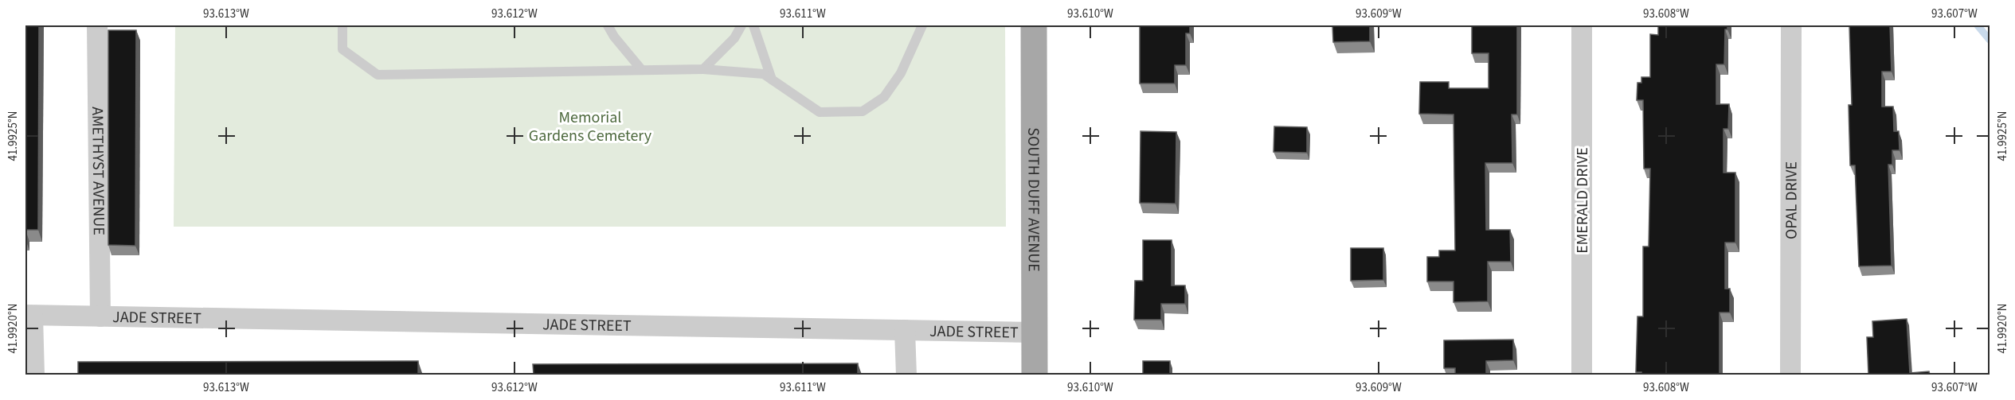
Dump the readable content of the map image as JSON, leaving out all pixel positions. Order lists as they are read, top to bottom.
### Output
{
  "streets": {
    "main road": ["SOUTH DUFF AVENUE"],
    "street": [
      "AMETHYST AVENUE",
      "EMERALD DRIVE",
      "OPAL DRIVE",
      "JADE STREET"
    ]
  },
  "crossings": [
    ["AMETHYST AVENUE", "JADE STREET"],
    ["SOUTH DUFF AVENUE", "JADE STREET"]
  ],
  "parks": ["Memorial Gardens Cemetery"],
  "coordinates": [
    "93.613°W",
    "93.612°W",
    "93.611°W",
    "93.610°W",
    "93.609°W",
    "93.608°W",
    "93.607°W",
    "41.9925°N",
    "41.9920°N"
  ]
}
